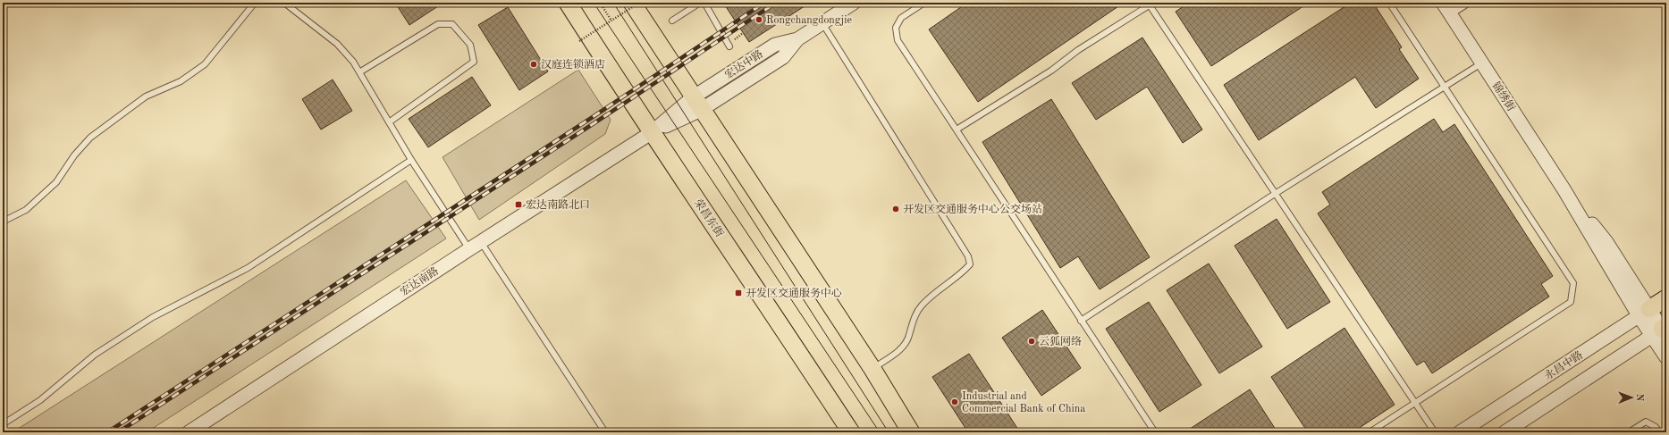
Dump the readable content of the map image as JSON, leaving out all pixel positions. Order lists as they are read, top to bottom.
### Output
{
  "streets": {
    "main road": ["荣昌东街", "永昌中路"],
    "street": ["宏达中路", "锦绣街", "宏达南路"]
  },
  "crossings": [
    ["宏达中路", "荣昌东街"],
    ["宏达中路", "宏达南路"],
    ["锦绣街", "永昌中路"],
    ["荣昌东街", "宏达南路"]
  ],
  "places": {
    "other": [
      "Rongchangdongjie",
      "汉庭连锁酒店",
      "开发区交通服务中心公交场站",
      "云狐网络",
      "Industrial and Commercial Bank of China"
    ],
    "transit": ["宏达南路北口", "开发区交通服务中心"]
  },
  "north": "right"
}
